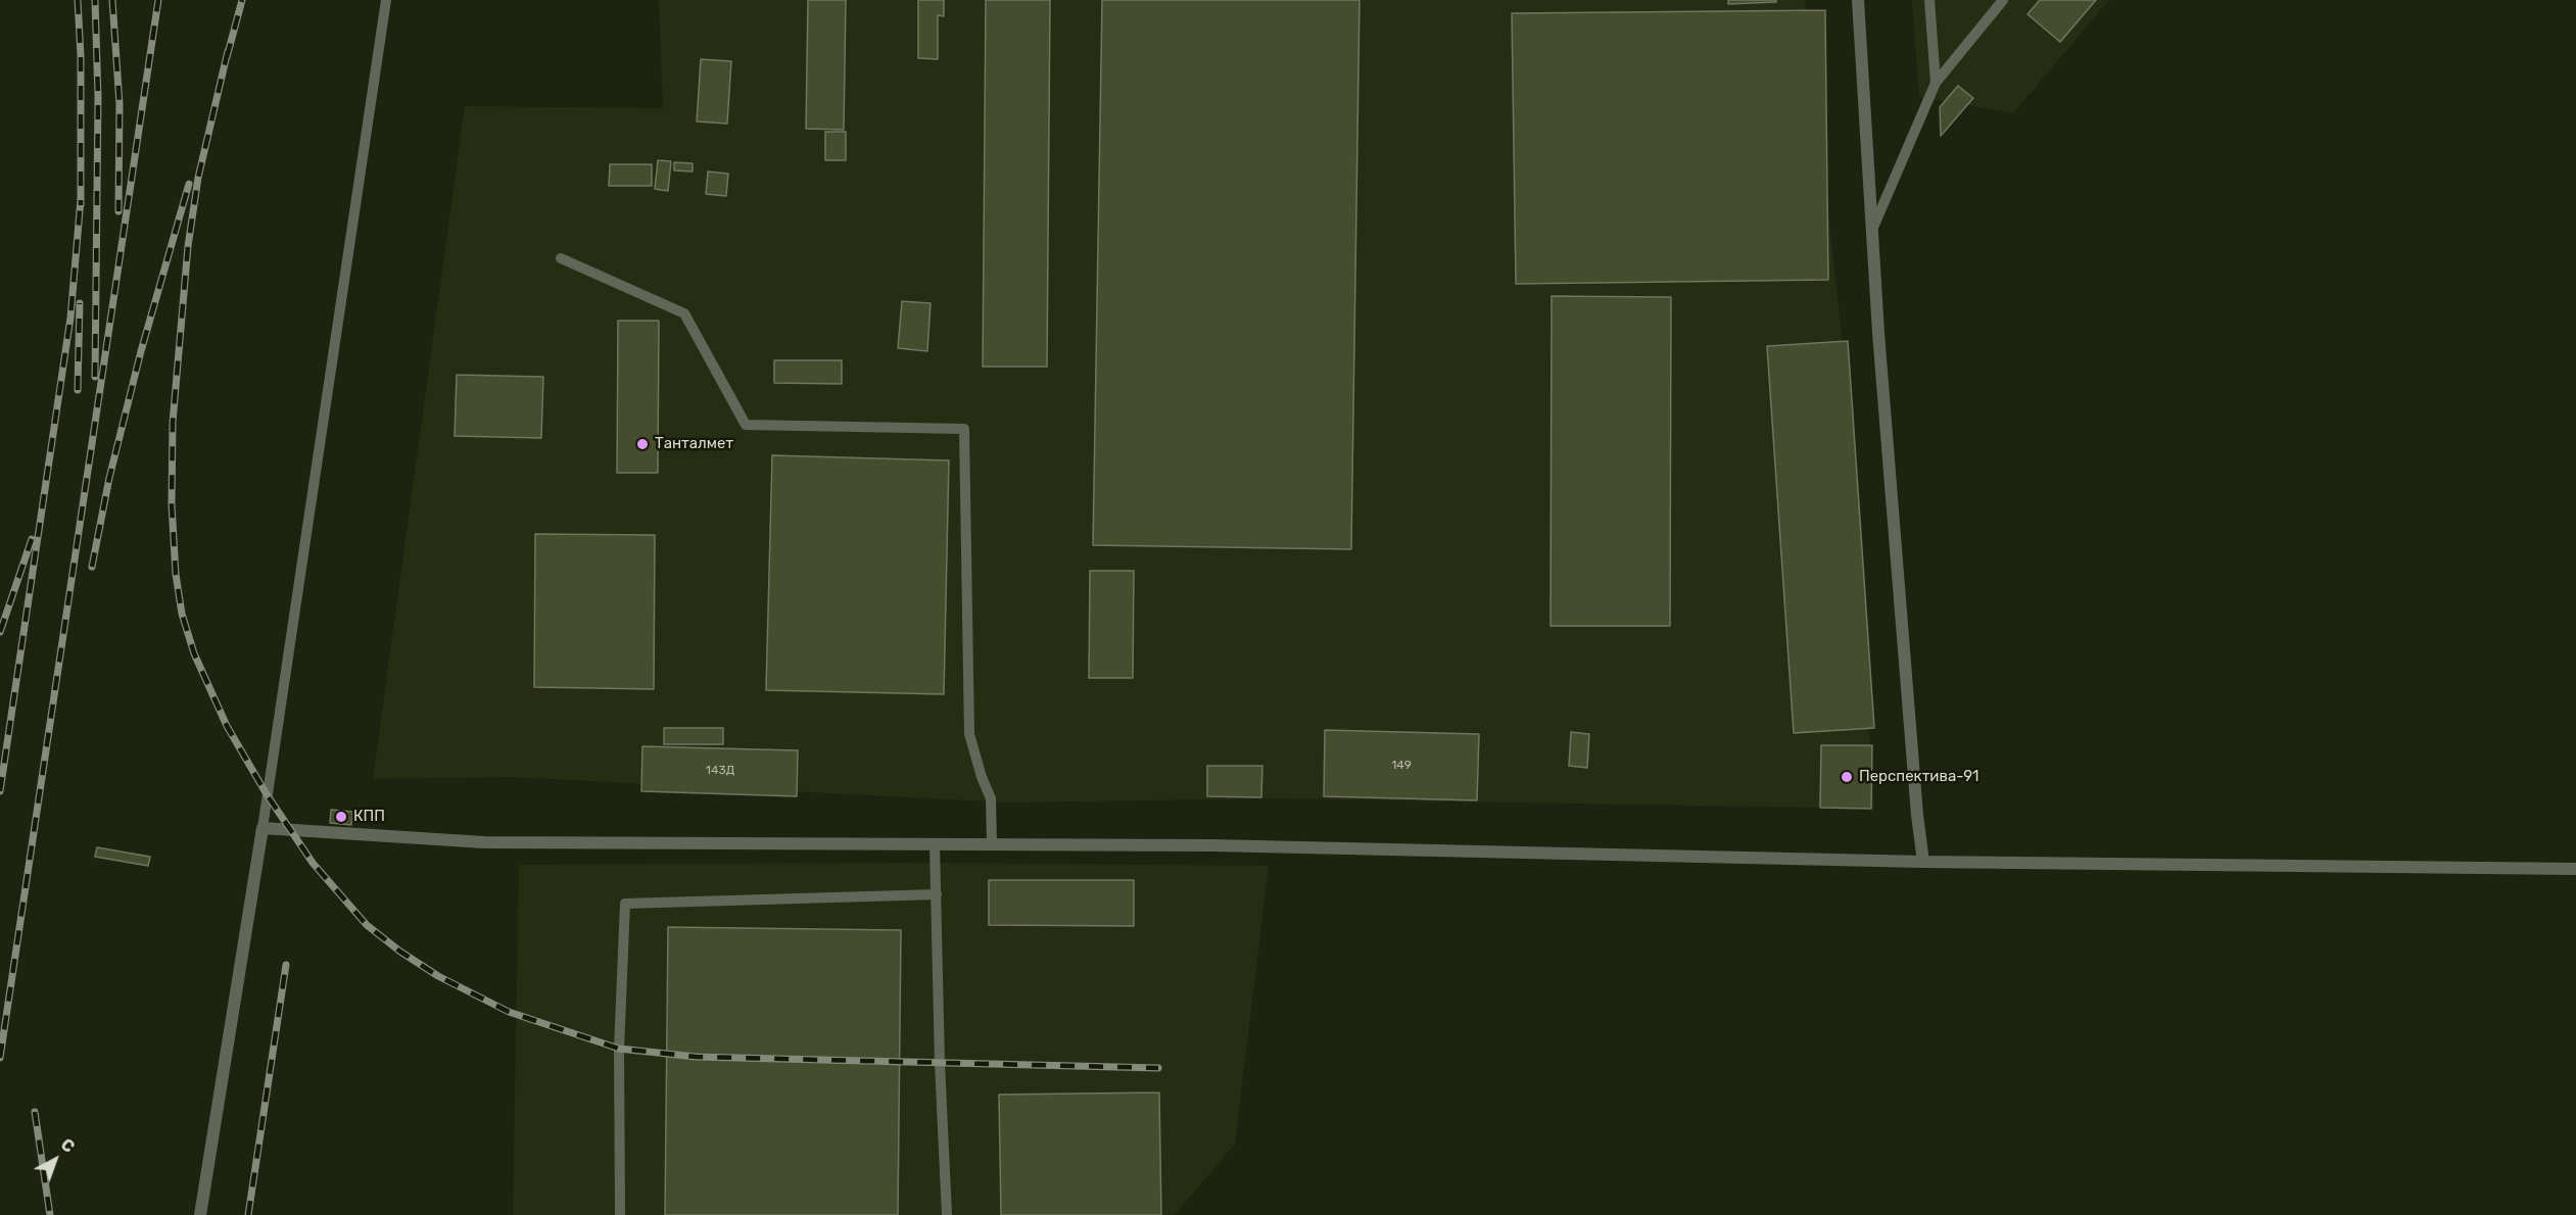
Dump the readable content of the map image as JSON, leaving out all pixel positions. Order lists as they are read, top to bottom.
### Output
{
  "places": ["Танталмет", "Перспектива-91", "КПП"],
  "house_numbers": ["149", "143Д"],
  "north": "top right"
}
